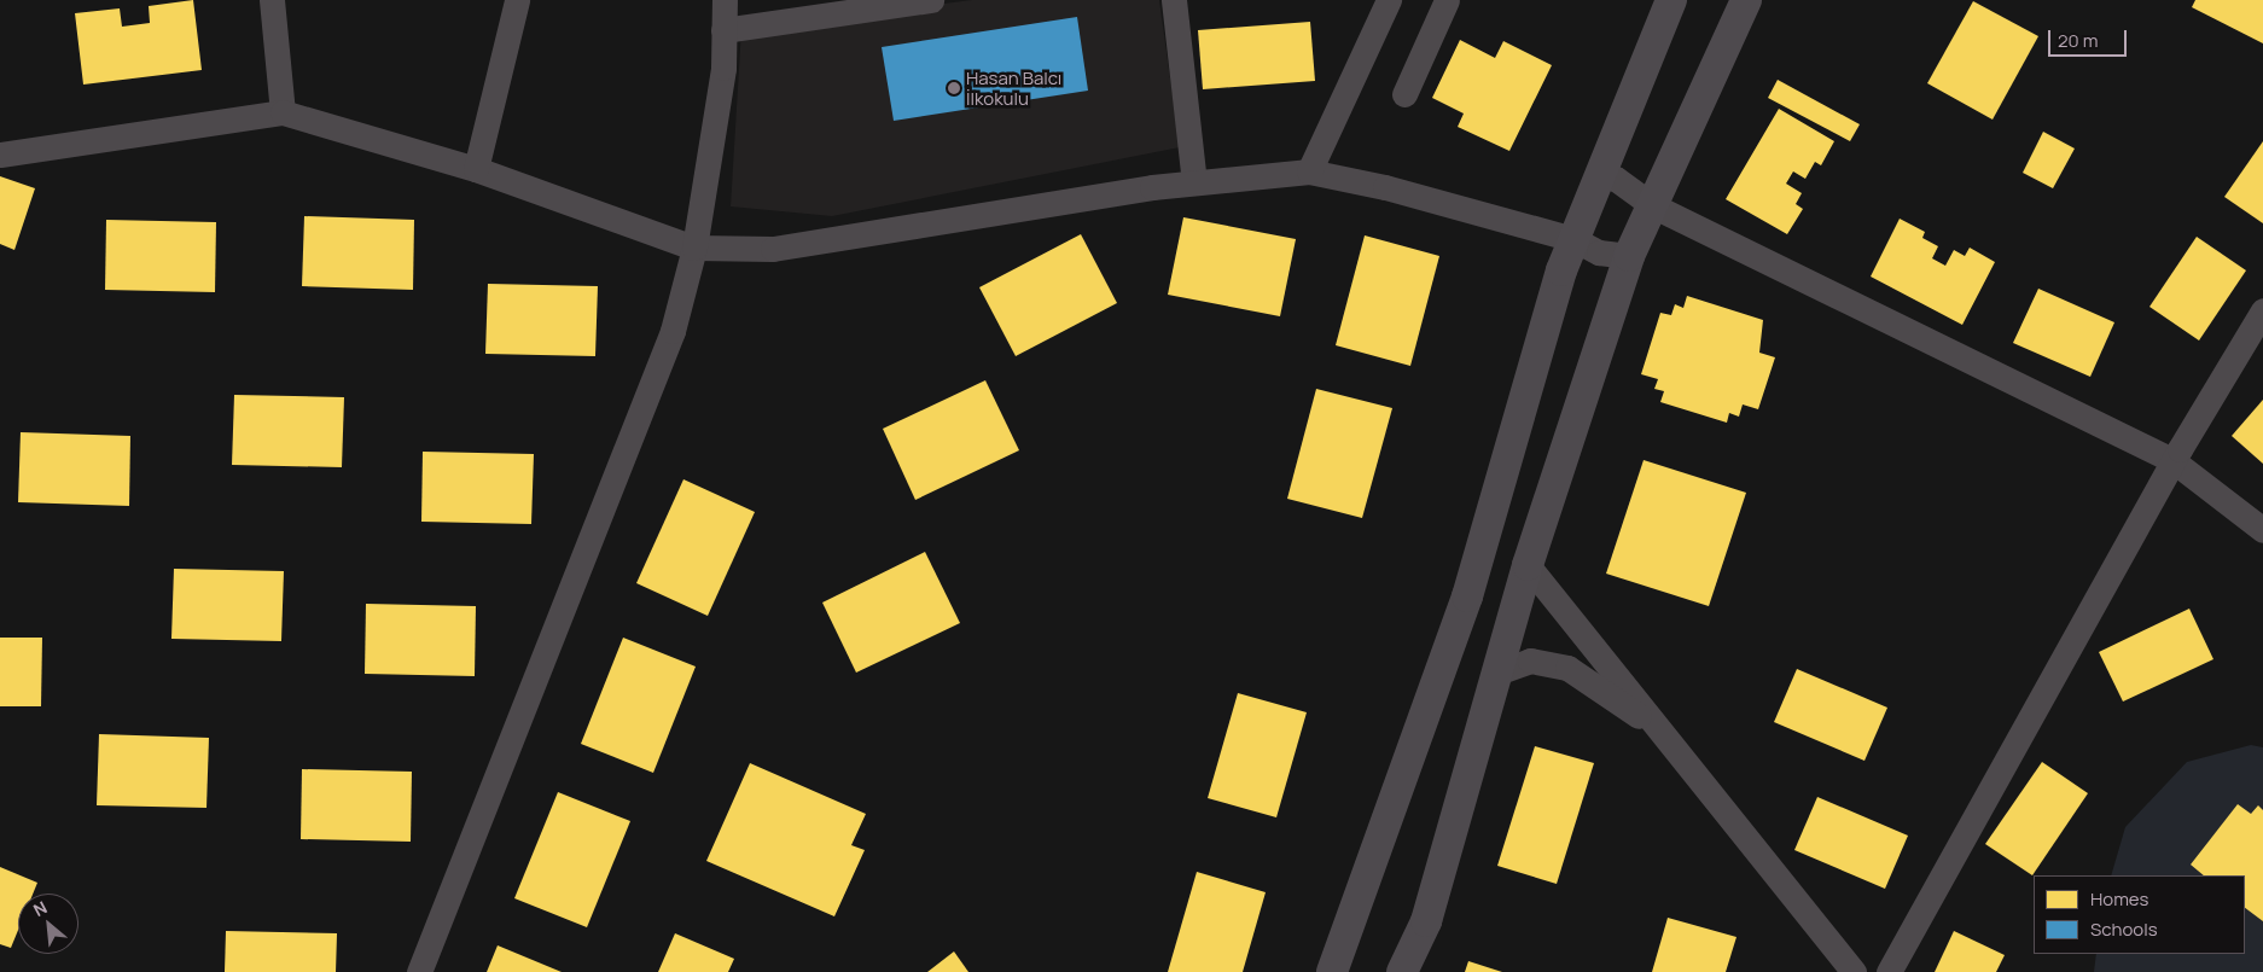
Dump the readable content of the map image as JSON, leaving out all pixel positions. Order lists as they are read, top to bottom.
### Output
{
  "places": ["Hasan Balcı İlkokulu"],
  "legend": ["Homes", "Schools"],
  "scale_bar": "20 m",
  "north": "top left"
}
